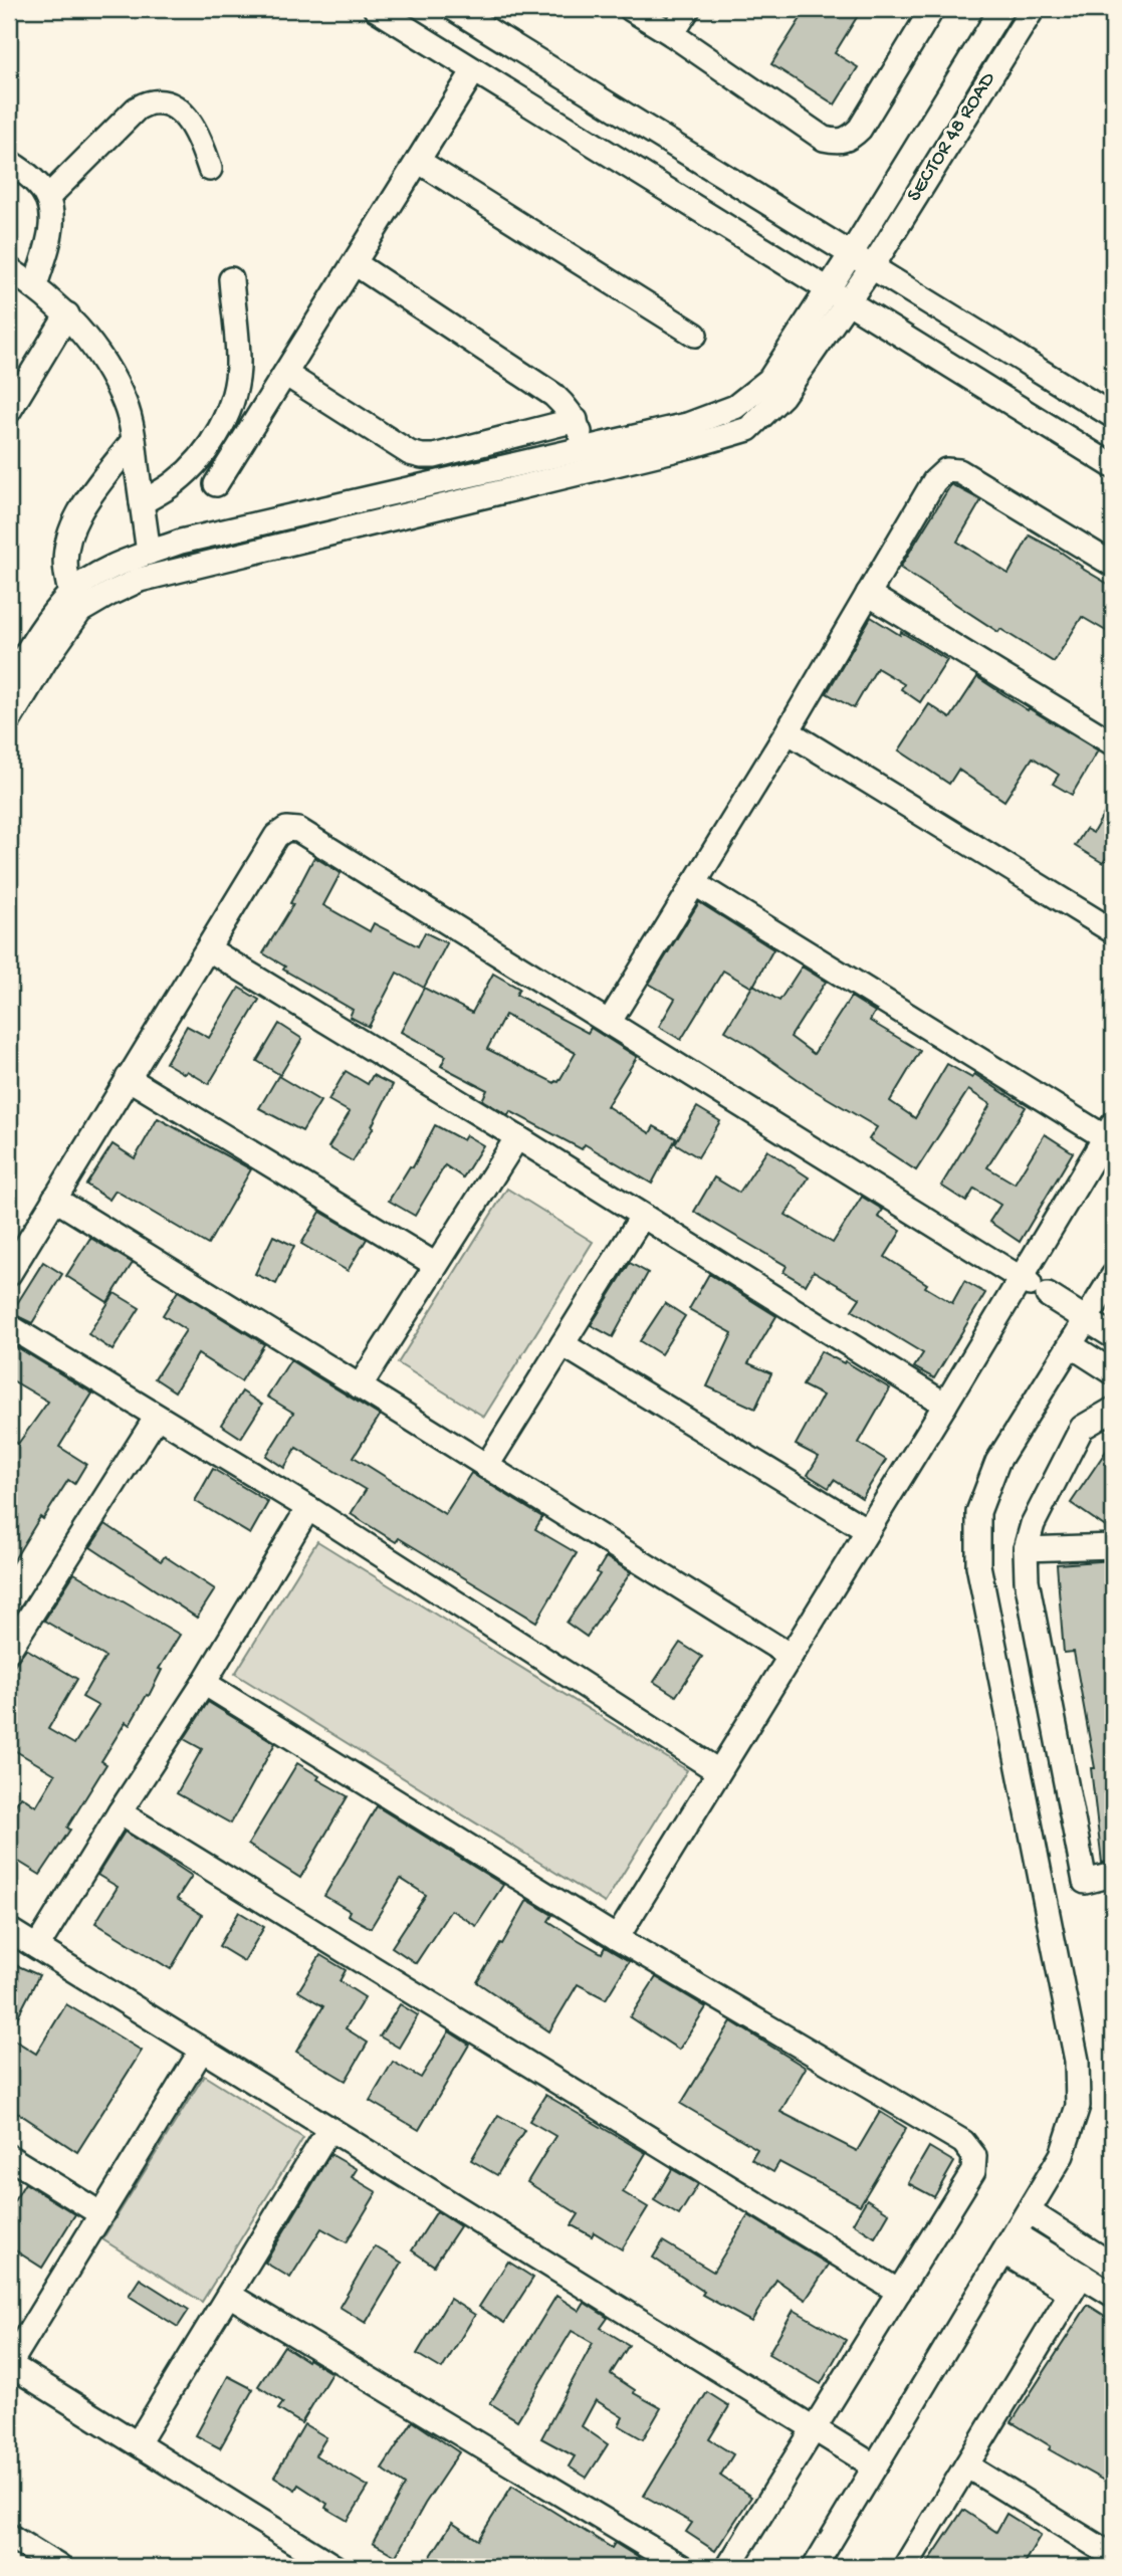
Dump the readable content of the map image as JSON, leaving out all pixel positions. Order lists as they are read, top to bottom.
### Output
{
  "streets": {
    "street": ["SECTOR 48 ROAD"]
  }
}
